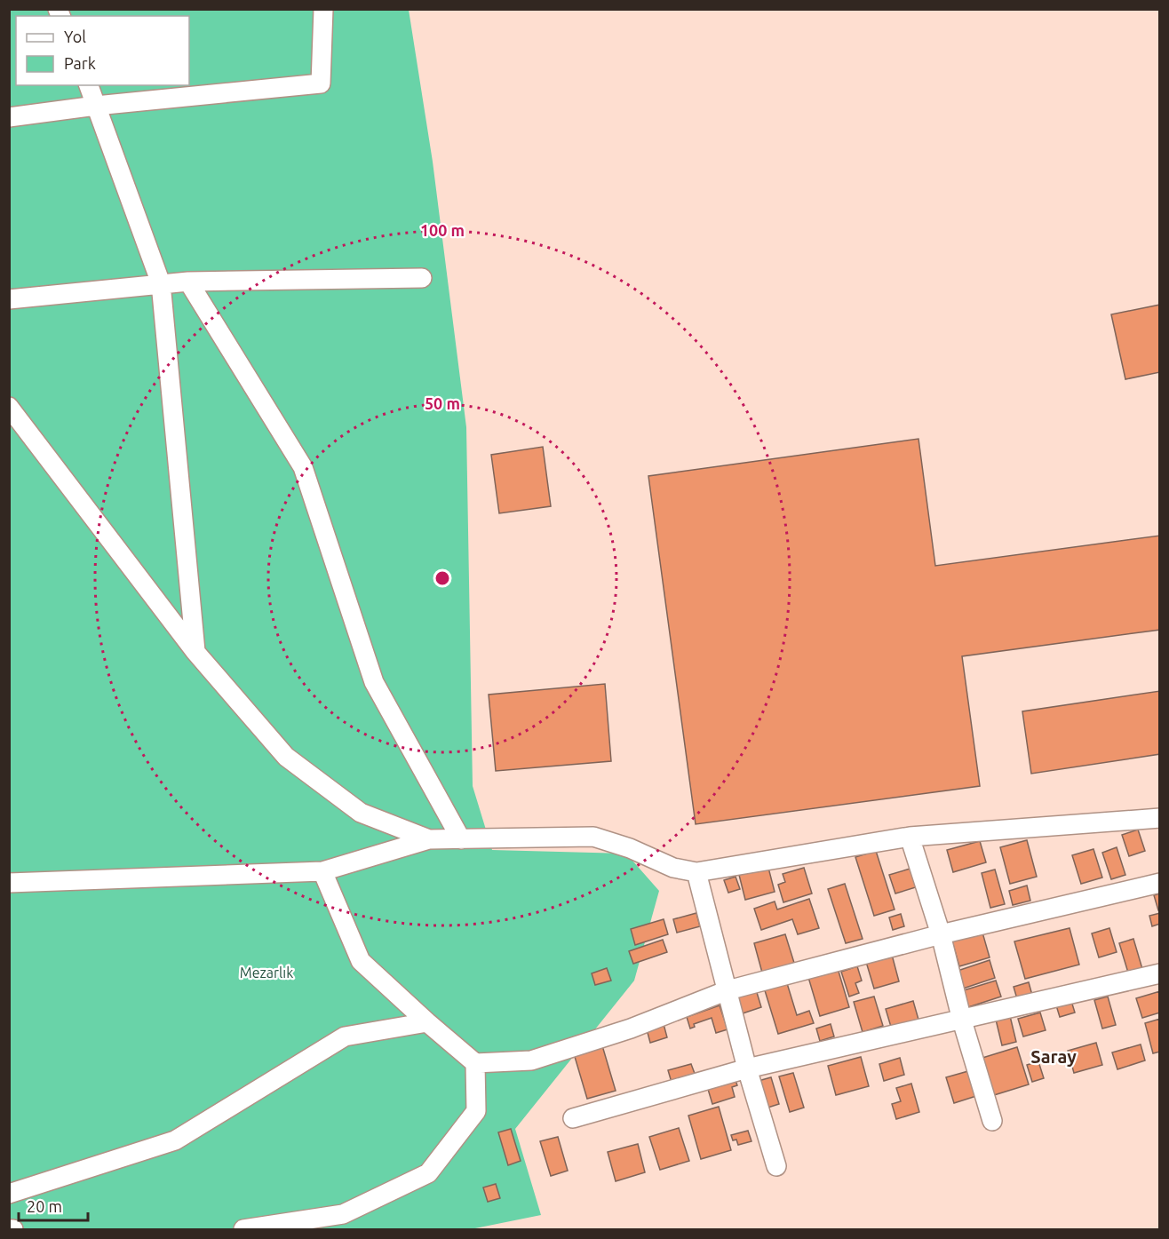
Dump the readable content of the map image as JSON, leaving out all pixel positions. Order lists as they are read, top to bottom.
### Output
{
  "districts": ["Saray"],
  "parks": ["Mezarlık"],
  "legend": ["Yol", "Park"],
  "scale_bar": "20 m",
  "rings": ["100 m", "50 m"]
}
